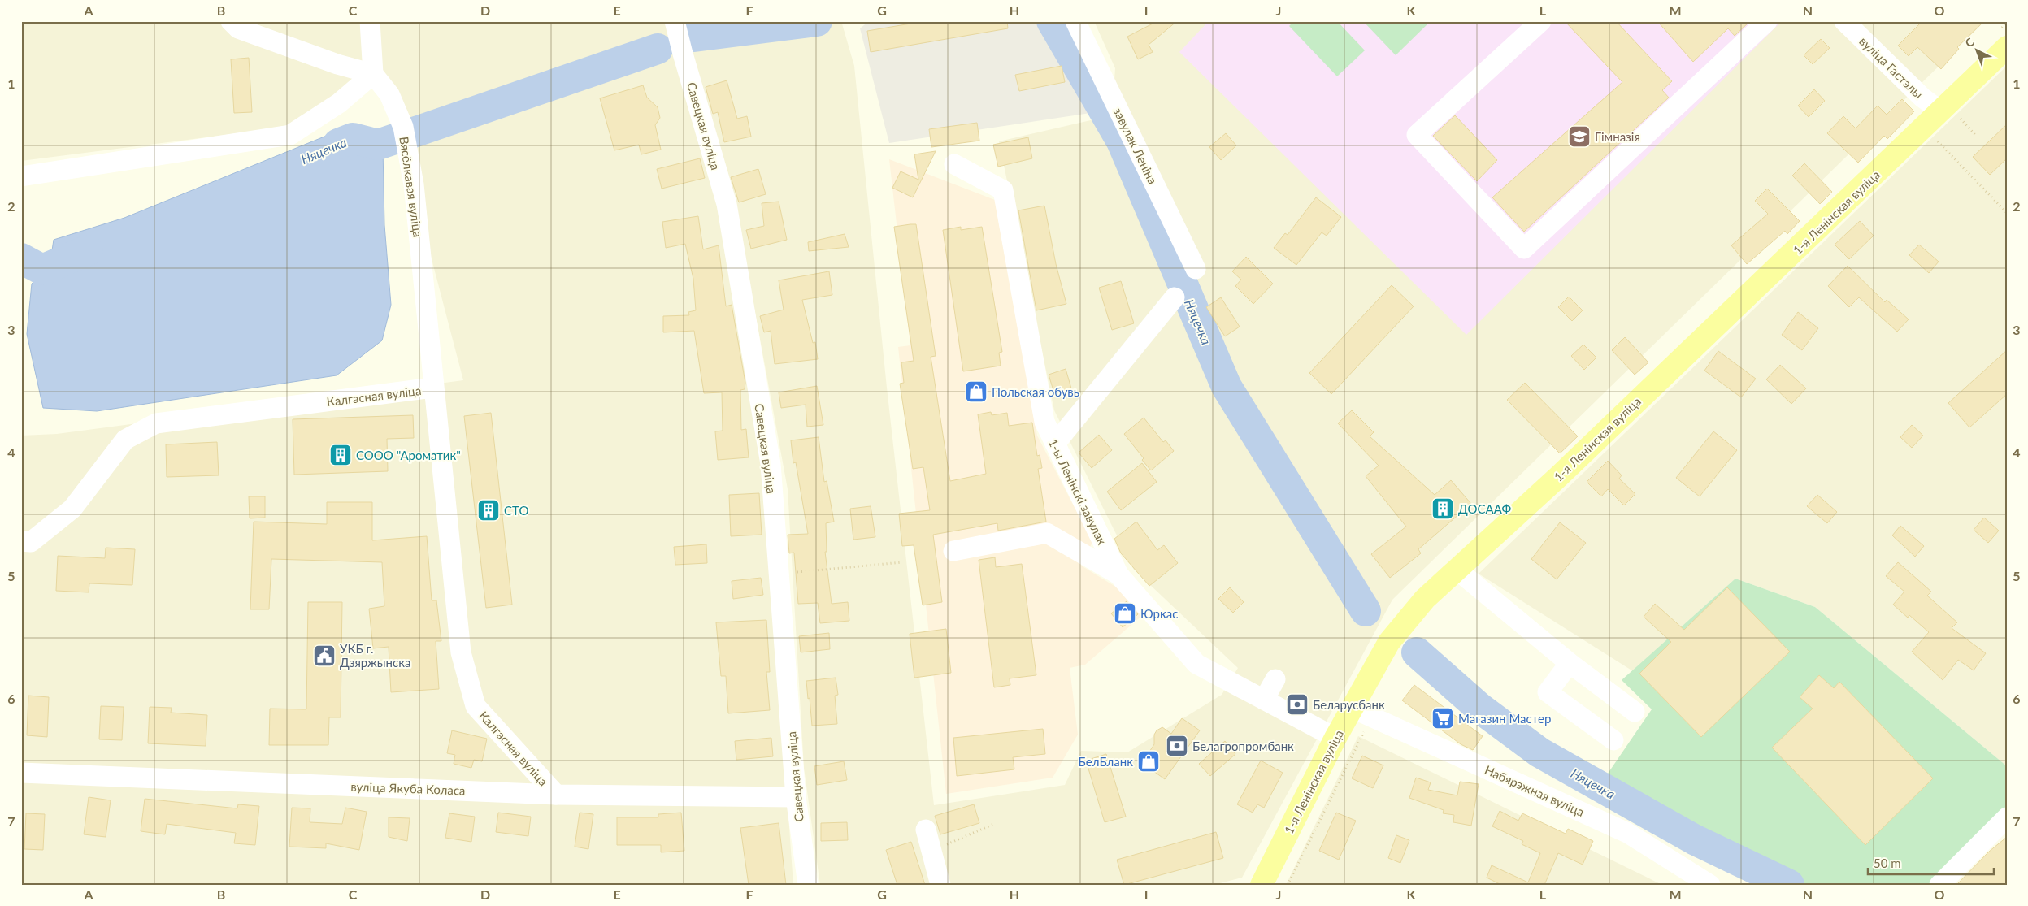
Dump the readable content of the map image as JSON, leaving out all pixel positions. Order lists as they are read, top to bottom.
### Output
{
  "streets": {
    "main road": ["1-я Ленінская вуліца"],
    "street": [
      "вуліца Гастэлы",
      "Савецкая вуліца",
      "завулак Леніна",
      "Вясёлкавая вуліца",
      "Калгасная вуліца",
      "1-ы Ленінскі завулак",
      "вуліца Якуба Коласа",
      "Набярэжная вуліца"
    ]
  },
  "crossings": [
    ["вуліца Гастэлы", "1-я Ленінская вуліца"],
    ["Савецкая вуліца", "вуліца Якуба Коласа"],
    ["Вясёлкавая вуліца", "Калгасная вуліца"],
    ["1-я Ленінская вуліца", "1-ы Ленінскі завулак"],
    ["1-я Ленінская вуліца", "Набярэжная вуліца"],
    ["Калгасная вуліца", "вуліца Якуба Коласа"]
  ],
  "water": ["Няцечка"],
  "places": {
    "school or university": ["Гімназія"],
    "shop": ["Польская обувь", "Юркас", "БелБланк"],
    "building": ["СООО \"Ароматик\"", "ДОСААФ", "СТО"],
    "public building": ["УКБ г. Дзяржынска"],
    "bank": ["Беларусбанк", "Белагропромбанк"],
    "supermarket": ["Магазин Мастер"]
  },
  "scale_bar": "50 m",
  "north": "top left",
  "grid": {
    "columns": [
      "A",
      "B",
      "C",
      "D",
      "E",
      "F",
      "G",
      "H",
      "I",
      "J",
      "K",
      "L",
      "M",
      "N",
      "O"
    ],
    "rows": [
      "1",
      "2",
      "3",
      "4",
      "5",
      "6",
      "7"
    ]
  }
}
